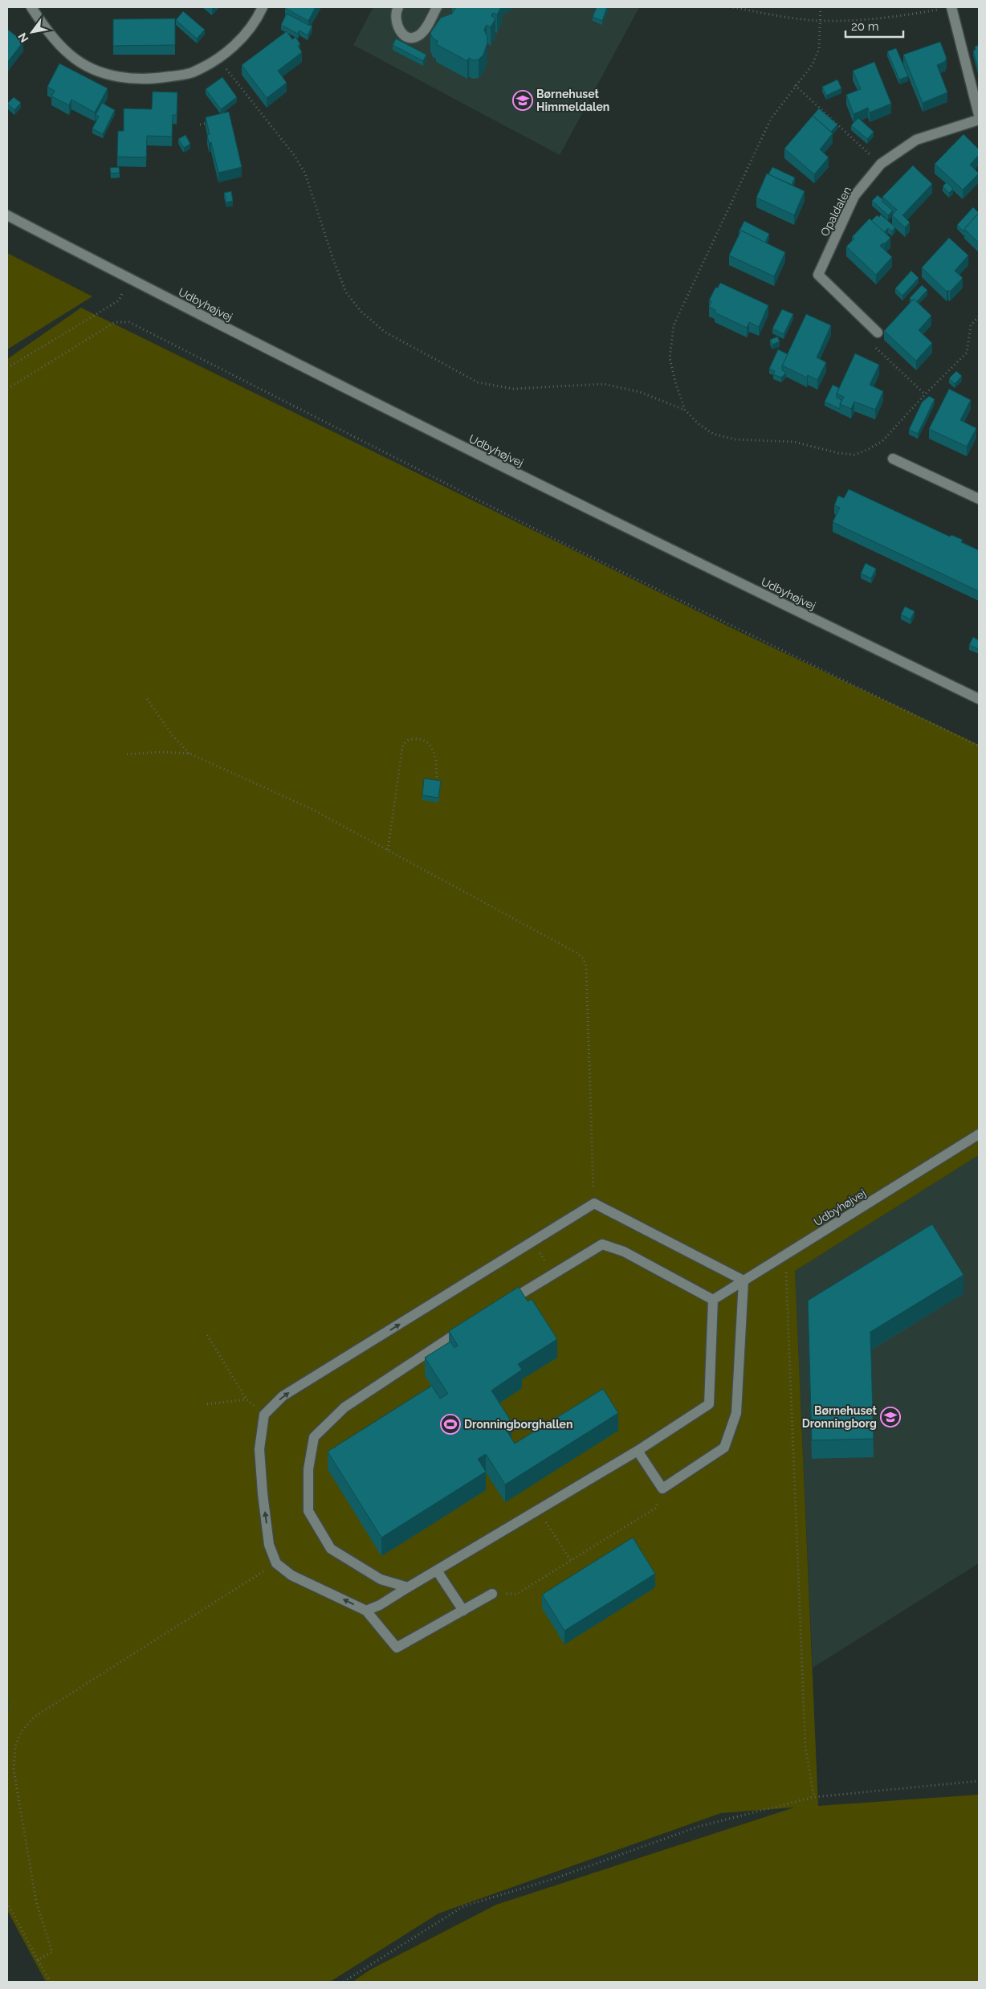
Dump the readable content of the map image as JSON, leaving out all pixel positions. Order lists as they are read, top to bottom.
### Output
{
  "streets": {
    "street": ["Opaldalen", "Udbyhøjvej"]
  },
  "places": {
    "school or university": ["Børnehuset Himmeldalen", "Børnehuset Dronningborg"],
    "sports": ["Dronningborghallen"]
  },
  "scale_bar": "20 m",
  "north": "bottom left"
}
